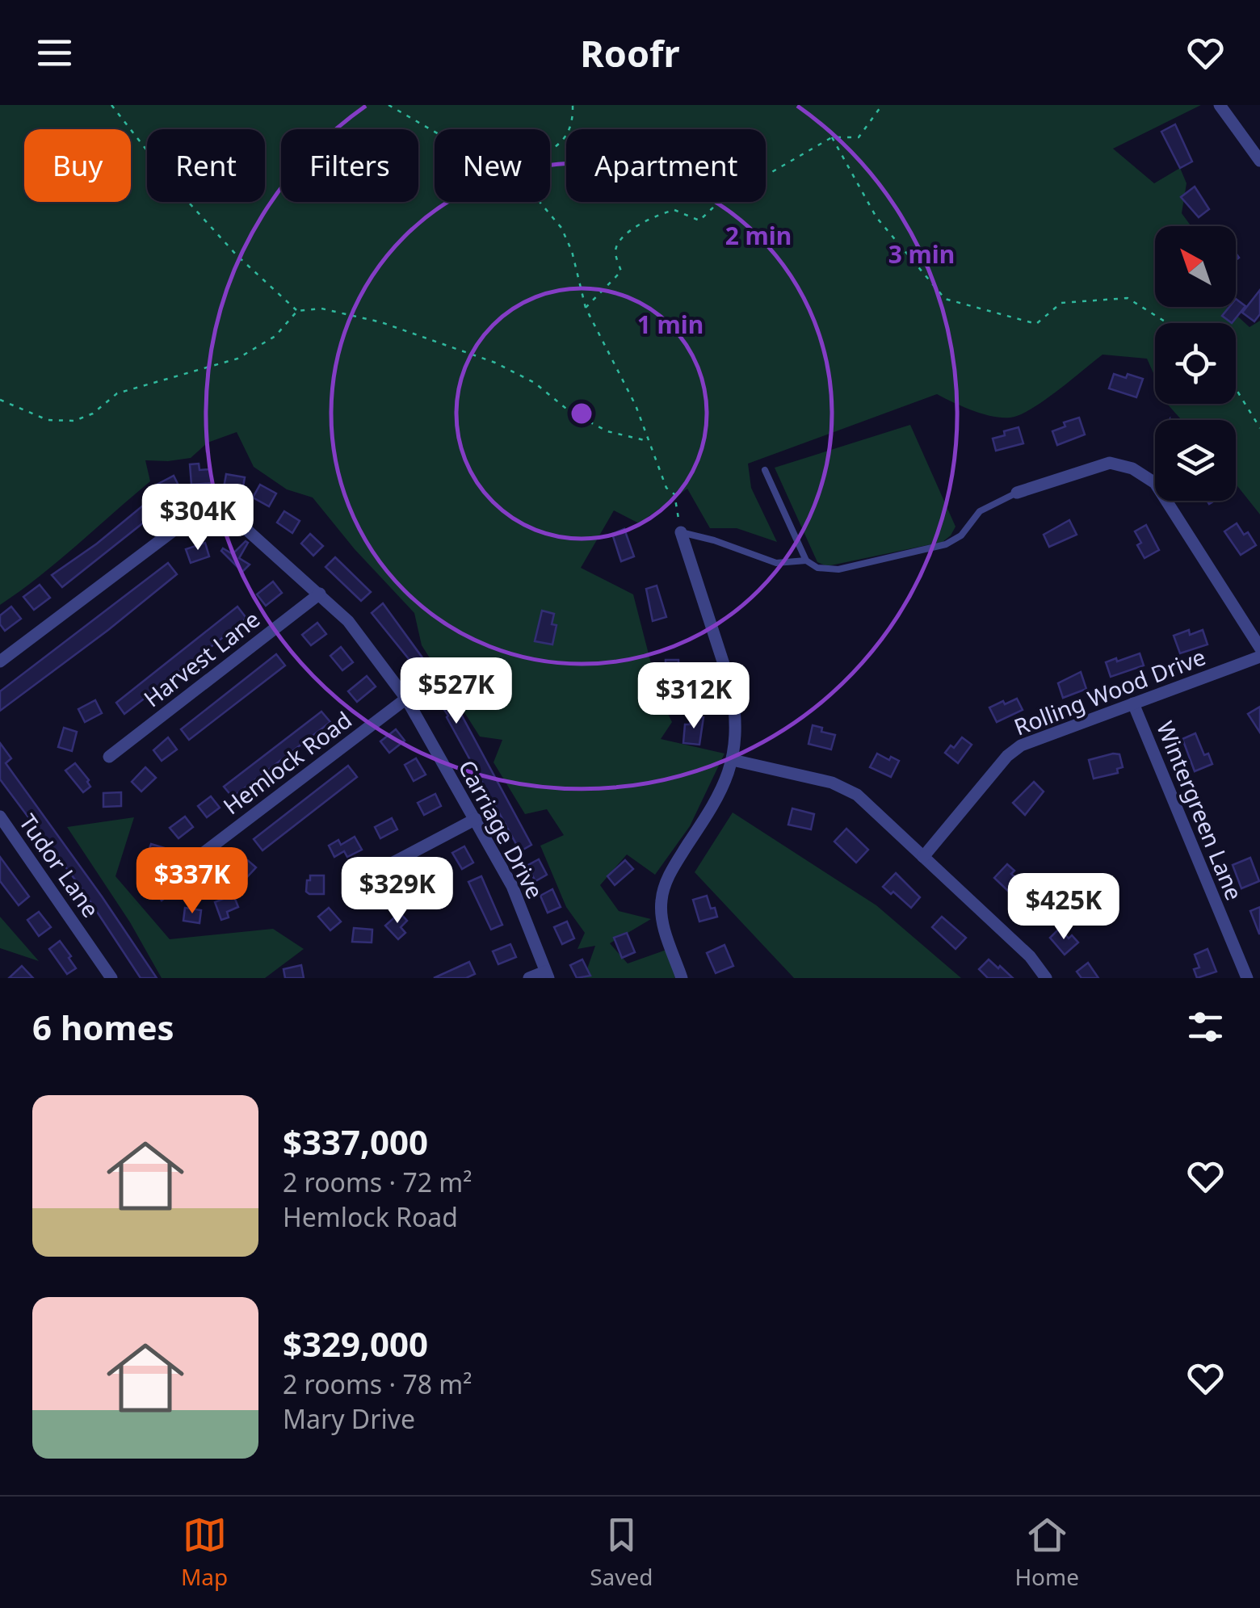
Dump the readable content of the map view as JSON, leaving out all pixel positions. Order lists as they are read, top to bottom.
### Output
{
  "streets": {
    "street": [
      "Harvest Lane",
      "Rolling Wood Drive",
      "Hemlock Road",
      "Wintergreen Lane",
      "Carriage Drive",
      "Tudor Lane"
    ]
  },
  "crossings": [
    ["Harvest Lane", "Carriage Drive"],
    ["Rolling Wood Drive", "Wintergreen Lane"],
    ["Hemlock Road", "Carriage Drive"]
  ],
  "north": "top left",
  "page": {
    "header": "Roofr",
    "chip": [
      "Buy",
      "Rent",
      "Filters",
      "New",
      "Apartment"
    ],
    "price": [
      "$304K",
      "$527K",
      "$312K",
      "$337K",
      "$329K",
      "$425K"
    ],
    "heading": "6 homes",
    "list": [
      {
        "name": "$337,000",
        "note": "2 rooms · 72 m² · Hemlock Road"
      },
      {
        "name": "$329,000",
        "note": "2 rooms · 78 m² · Mary Drive"
      }
    ],
    "tabs": ["Map", "Saved", "Home"]
  },
  "rings": ["2 min", "3 min", "1 min"]
}
